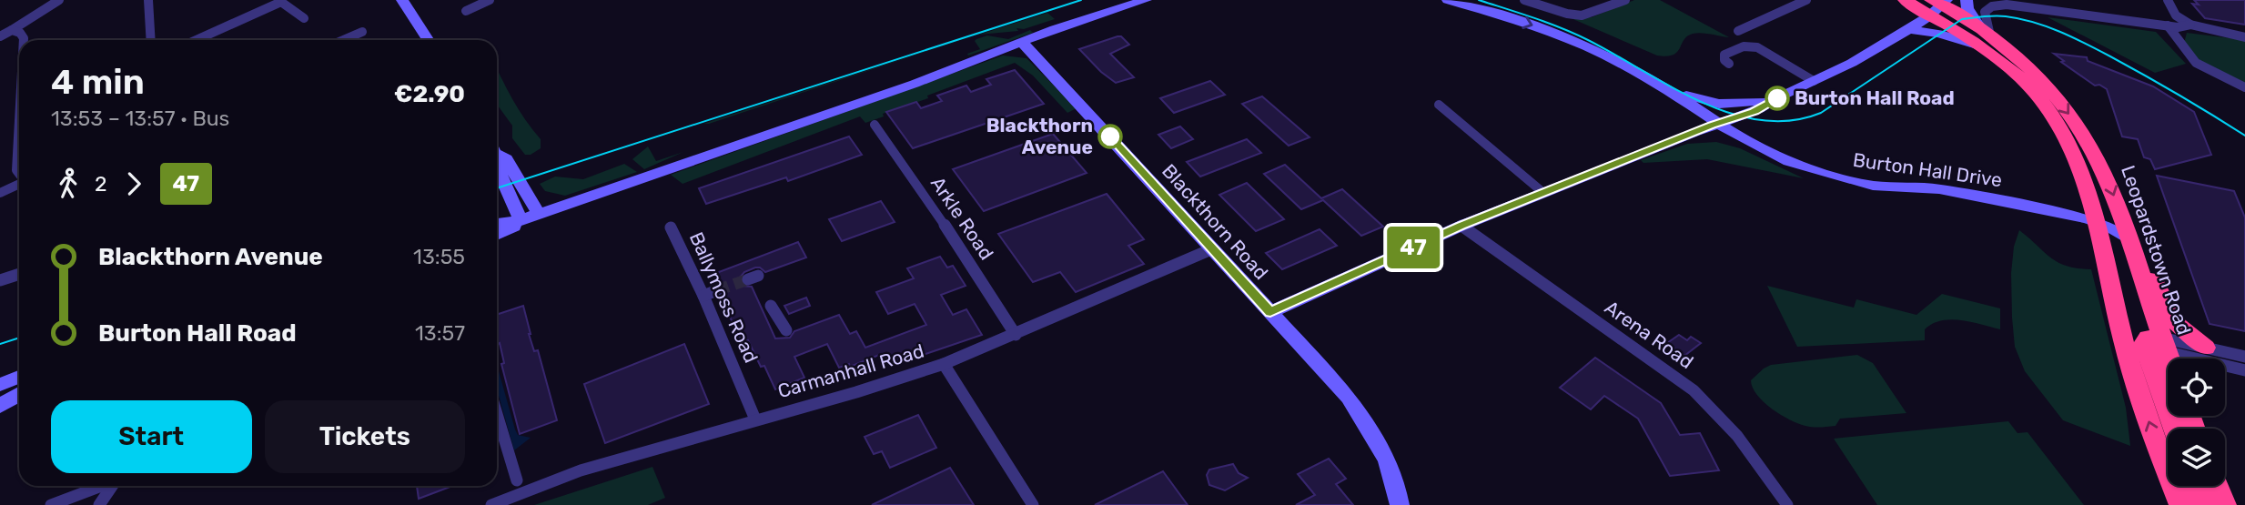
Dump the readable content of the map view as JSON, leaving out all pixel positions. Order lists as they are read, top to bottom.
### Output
{
  "streets": {
    "highway": ["Leopardstown Road"],
    "street": [
      "Burton Hall Drive",
      "Arkle Road",
      "Blackthorn Road",
      "Ballymoss Road",
      "Arena Road",
      "Carmanhall Road"
    ]
  },
  "crossings": [
    ["Burton Hall Drive", "Leopardstown Road"],
    ["Arkle Road", "Carmanhall Road"],
    ["Blackthorn Road", "Carmanhall Road"],
    ["Ballymoss Road", "Carmanhall Road"]
  ],
  "places": ["Burton Hall Road", "Blackthorn Avenue"],
  "lines": ["bus line 47"],
  "page": {
    "on_map": "47",
    "heading": ["4 min", "13:53 – 13:57 · Bus", "€2.90"],
    "legs": ["2", "47"],
    "list": [
      {
        "name": "Blackthorn Avenue",
        "value": "13:55"
      },
      {
        "name": "Burton Hall Road",
        "value": "13:57"
      }
    ],
    "buttons": ["Start", "Tickets"]
  }
}
